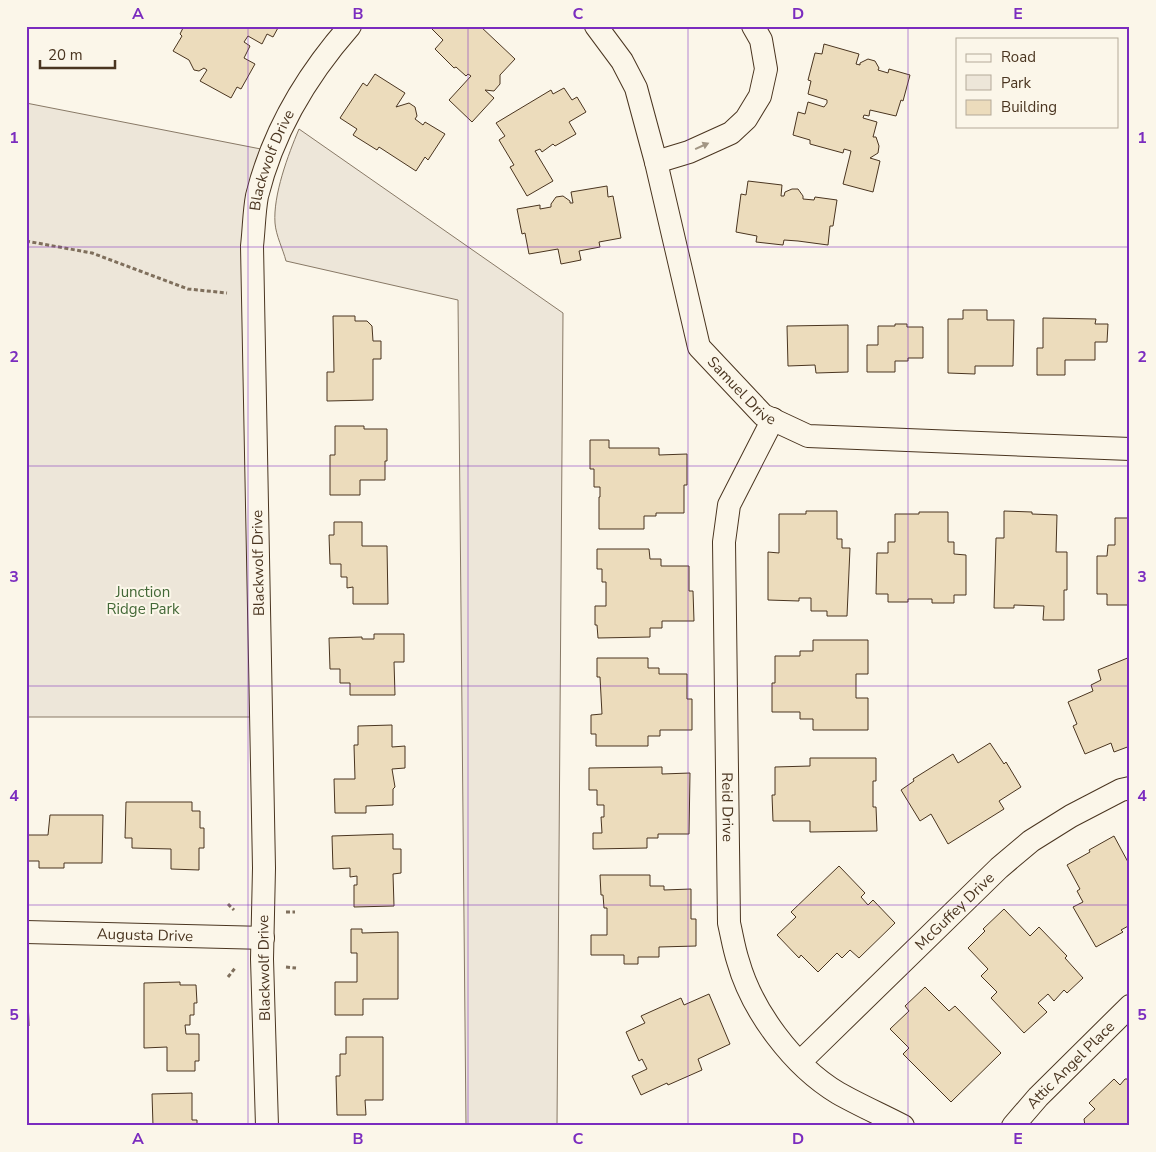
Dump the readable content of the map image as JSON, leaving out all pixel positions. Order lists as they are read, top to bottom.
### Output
{
  "streets": {
    "street": [
      "Blackwolf Drive",
      "Samuel Drive",
      "Reid Drive",
      "McGuffey Drive",
      "Augusta Drive",
      "Attic Angel Place"
    ]
  },
  "crossings": [
    ["Blackwolf Drive", "Augusta Drive"],
    ["Samuel Drive", "Reid Drive"],
    ["Reid Drive", "McGuffey Drive"]
  ],
  "parks": ["Junction Ridge Park"],
  "legend": ["Road", "Park", "Building"],
  "scale_bar": "20 m",
  "grid": {
    "columns": [
      "A",
      "B",
      "C",
      "D",
      "E"
    ],
    "rows": [
      "1",
      "2",
      "3",
      "4",
      "5"
    ]
  }
}
